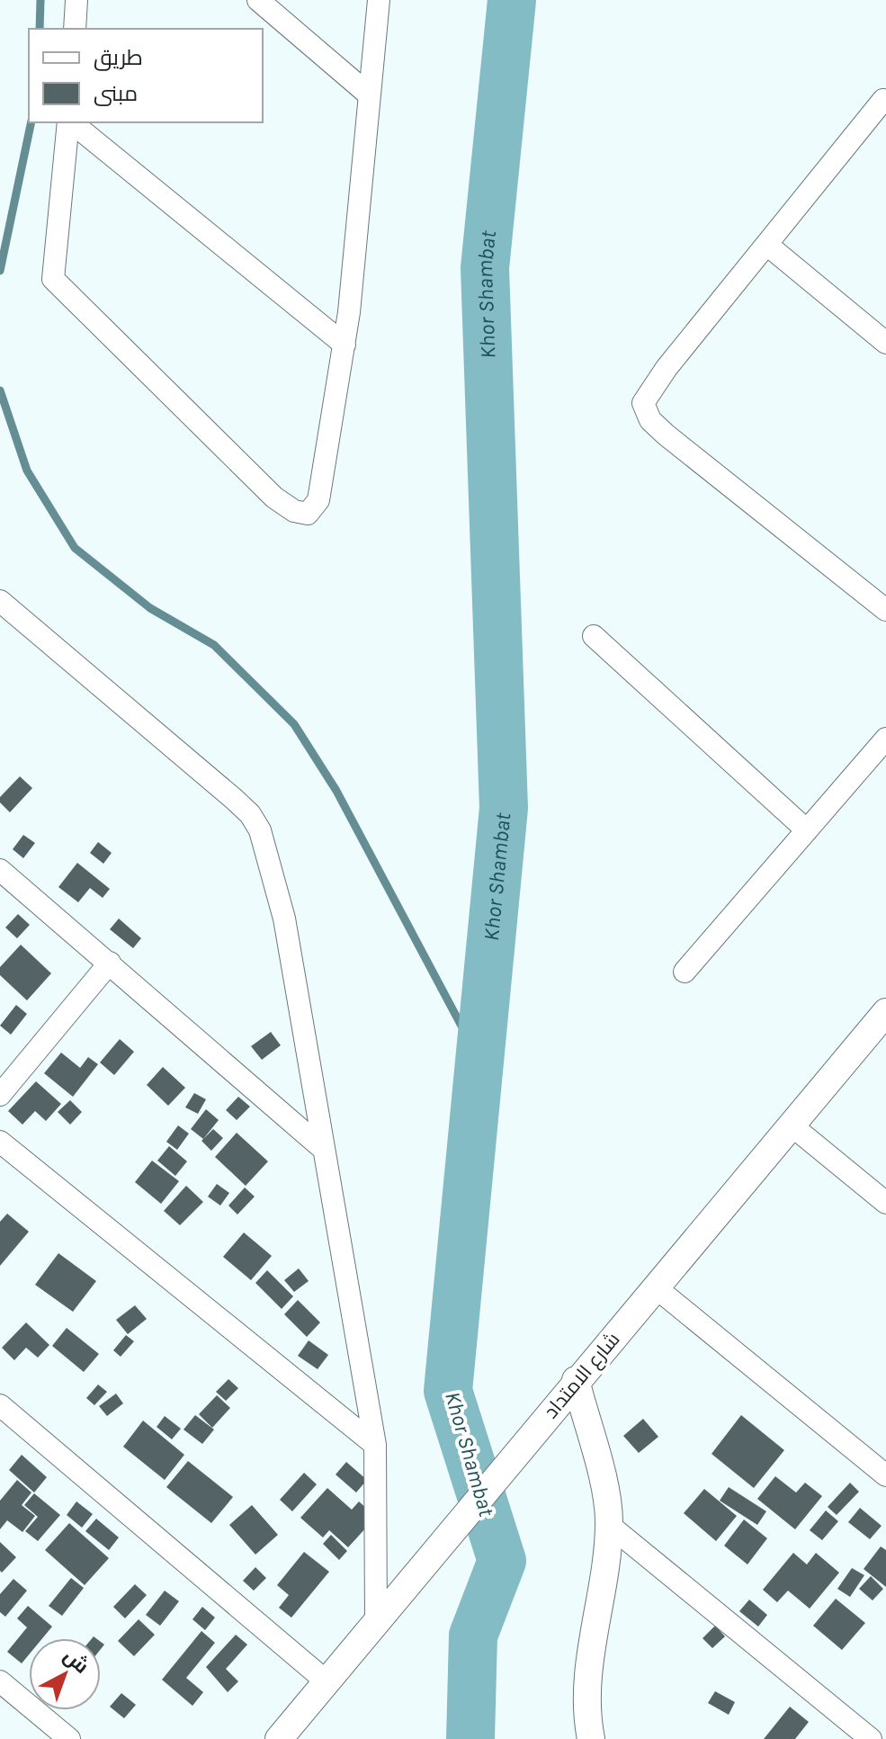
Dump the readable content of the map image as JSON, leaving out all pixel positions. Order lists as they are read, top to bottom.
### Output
{
  "streets": {
    "street": ["شارع الامتداد"]
  },
  "water": ["Khor Shambat"],
  "legend": ["طريق", "مبنى"],
  "north": "top right"
}
